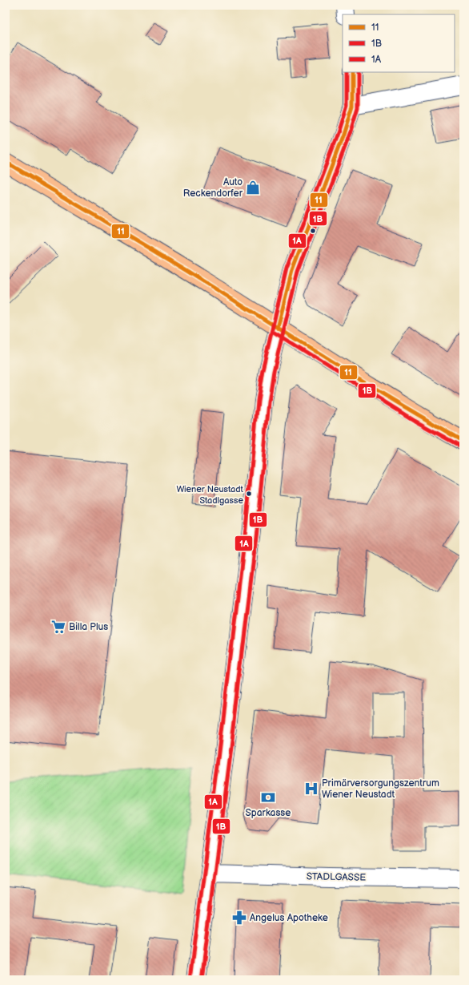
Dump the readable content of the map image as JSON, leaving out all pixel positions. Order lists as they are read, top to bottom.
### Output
{
  "streets": {
    "street": ["STADLGASSE"]
  },
  "places": {
    "shop": ["Auto Reckendorfer"],
    "other": ["Wiener Neustadt Stadlgasse"],
    "supermarket": ["Billa Plus"],
    "hospital": ["Primärversorgungszentrum Wiener Neustadt"],
    "bank": ["Sparkasse"],
    "pharmacy": ["Angelus Apotheke"]
  },
  "lines": ["transit line 11", "transit line 1B", "transit line 1A"],
  "legend": ["11", "1B", "1A"]
}
